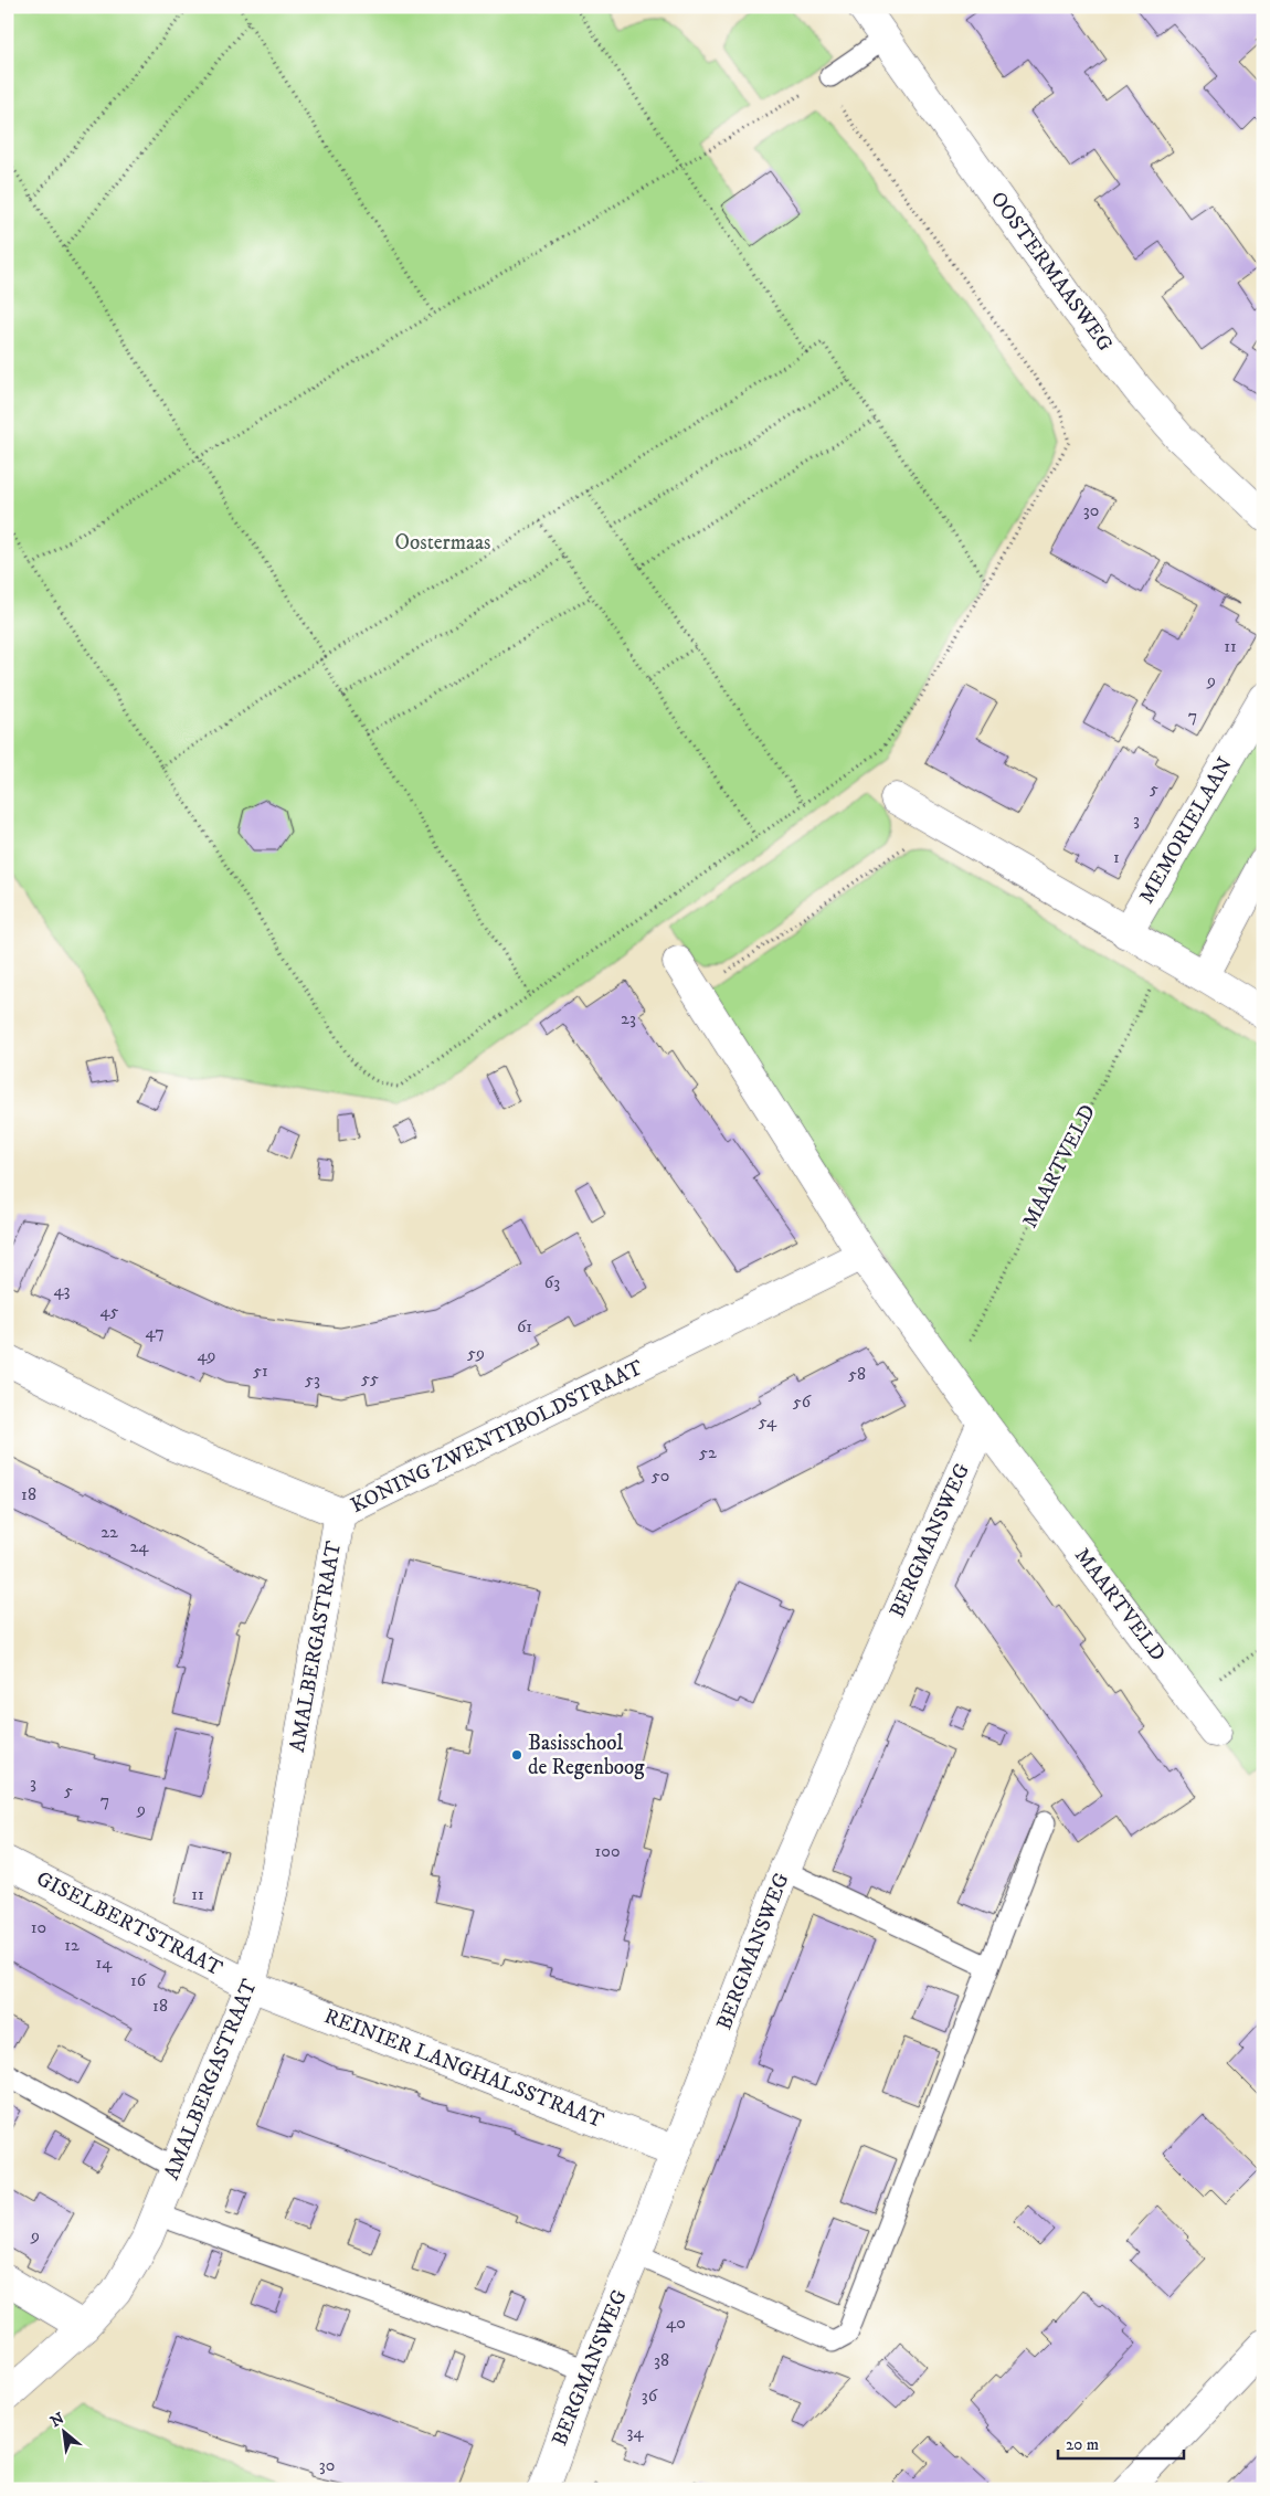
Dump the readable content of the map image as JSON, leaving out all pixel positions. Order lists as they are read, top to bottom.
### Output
{
  "streets": {
    "street": [
      "OOSTERMAASWEG",
      "MEMORIELAAN",
      "MAARTVELD",
      "KONING ZWENTIBOLDSTRAAT",
      "BERGMANSWEG",
      "AMALBERGASTRAAT",
      "GISELBERTSTRAAT",
      "REINIER LANGHALSSTRAAT"
    ]
  },
  "crossings": [
    ["MAARTVELD", "KONING ZWENTIBOLDSTRAAT"],
    ["MAARTVELD", "BERGMANSWEG"],
    ["KONING ZWENTIBOLDSTRAAT", "AMALBERGASTRAAT"],
    ["BERGMANSWEG", "REINIER LANGHALSSTRAAT"],
    ["AMALBERGASTRAAT", "GISELBERTSTRAAT"],
    ["AMALBERGASTRAAT", "REINIER LANGHALSSTRAAT"],
    ["GISELBERTSTRAAT", "REINIER LANGHALSSTRAAT"]
  ],
  "parks": ["Oostermaas"],
  "places": ["Basisschool de Regenboog"],
  "house_numbers": [
    "30",
    "11",
    "9",
    "7",
    "5",
    "3",
    "1",
    "23",
    "63",
    "43",
    "45",
    "61",
    "47",
    "59",
    "49",
    "51",
    "58",
    "55",
    "53",
    "56",
    "54",
    "52",
    "50",
    "18",
    "22",
    "24",
    "3",
    "5",
    "7",
    "9",
    "100",
    "11",
    "10",
    "12",
    "14",
    "16",
    "18",
    "9",
    "40",
    "38",
    "36",
    "34",
    "30"
  ],
  "scale_bar": "20 m",
  "north": "top left"
}
